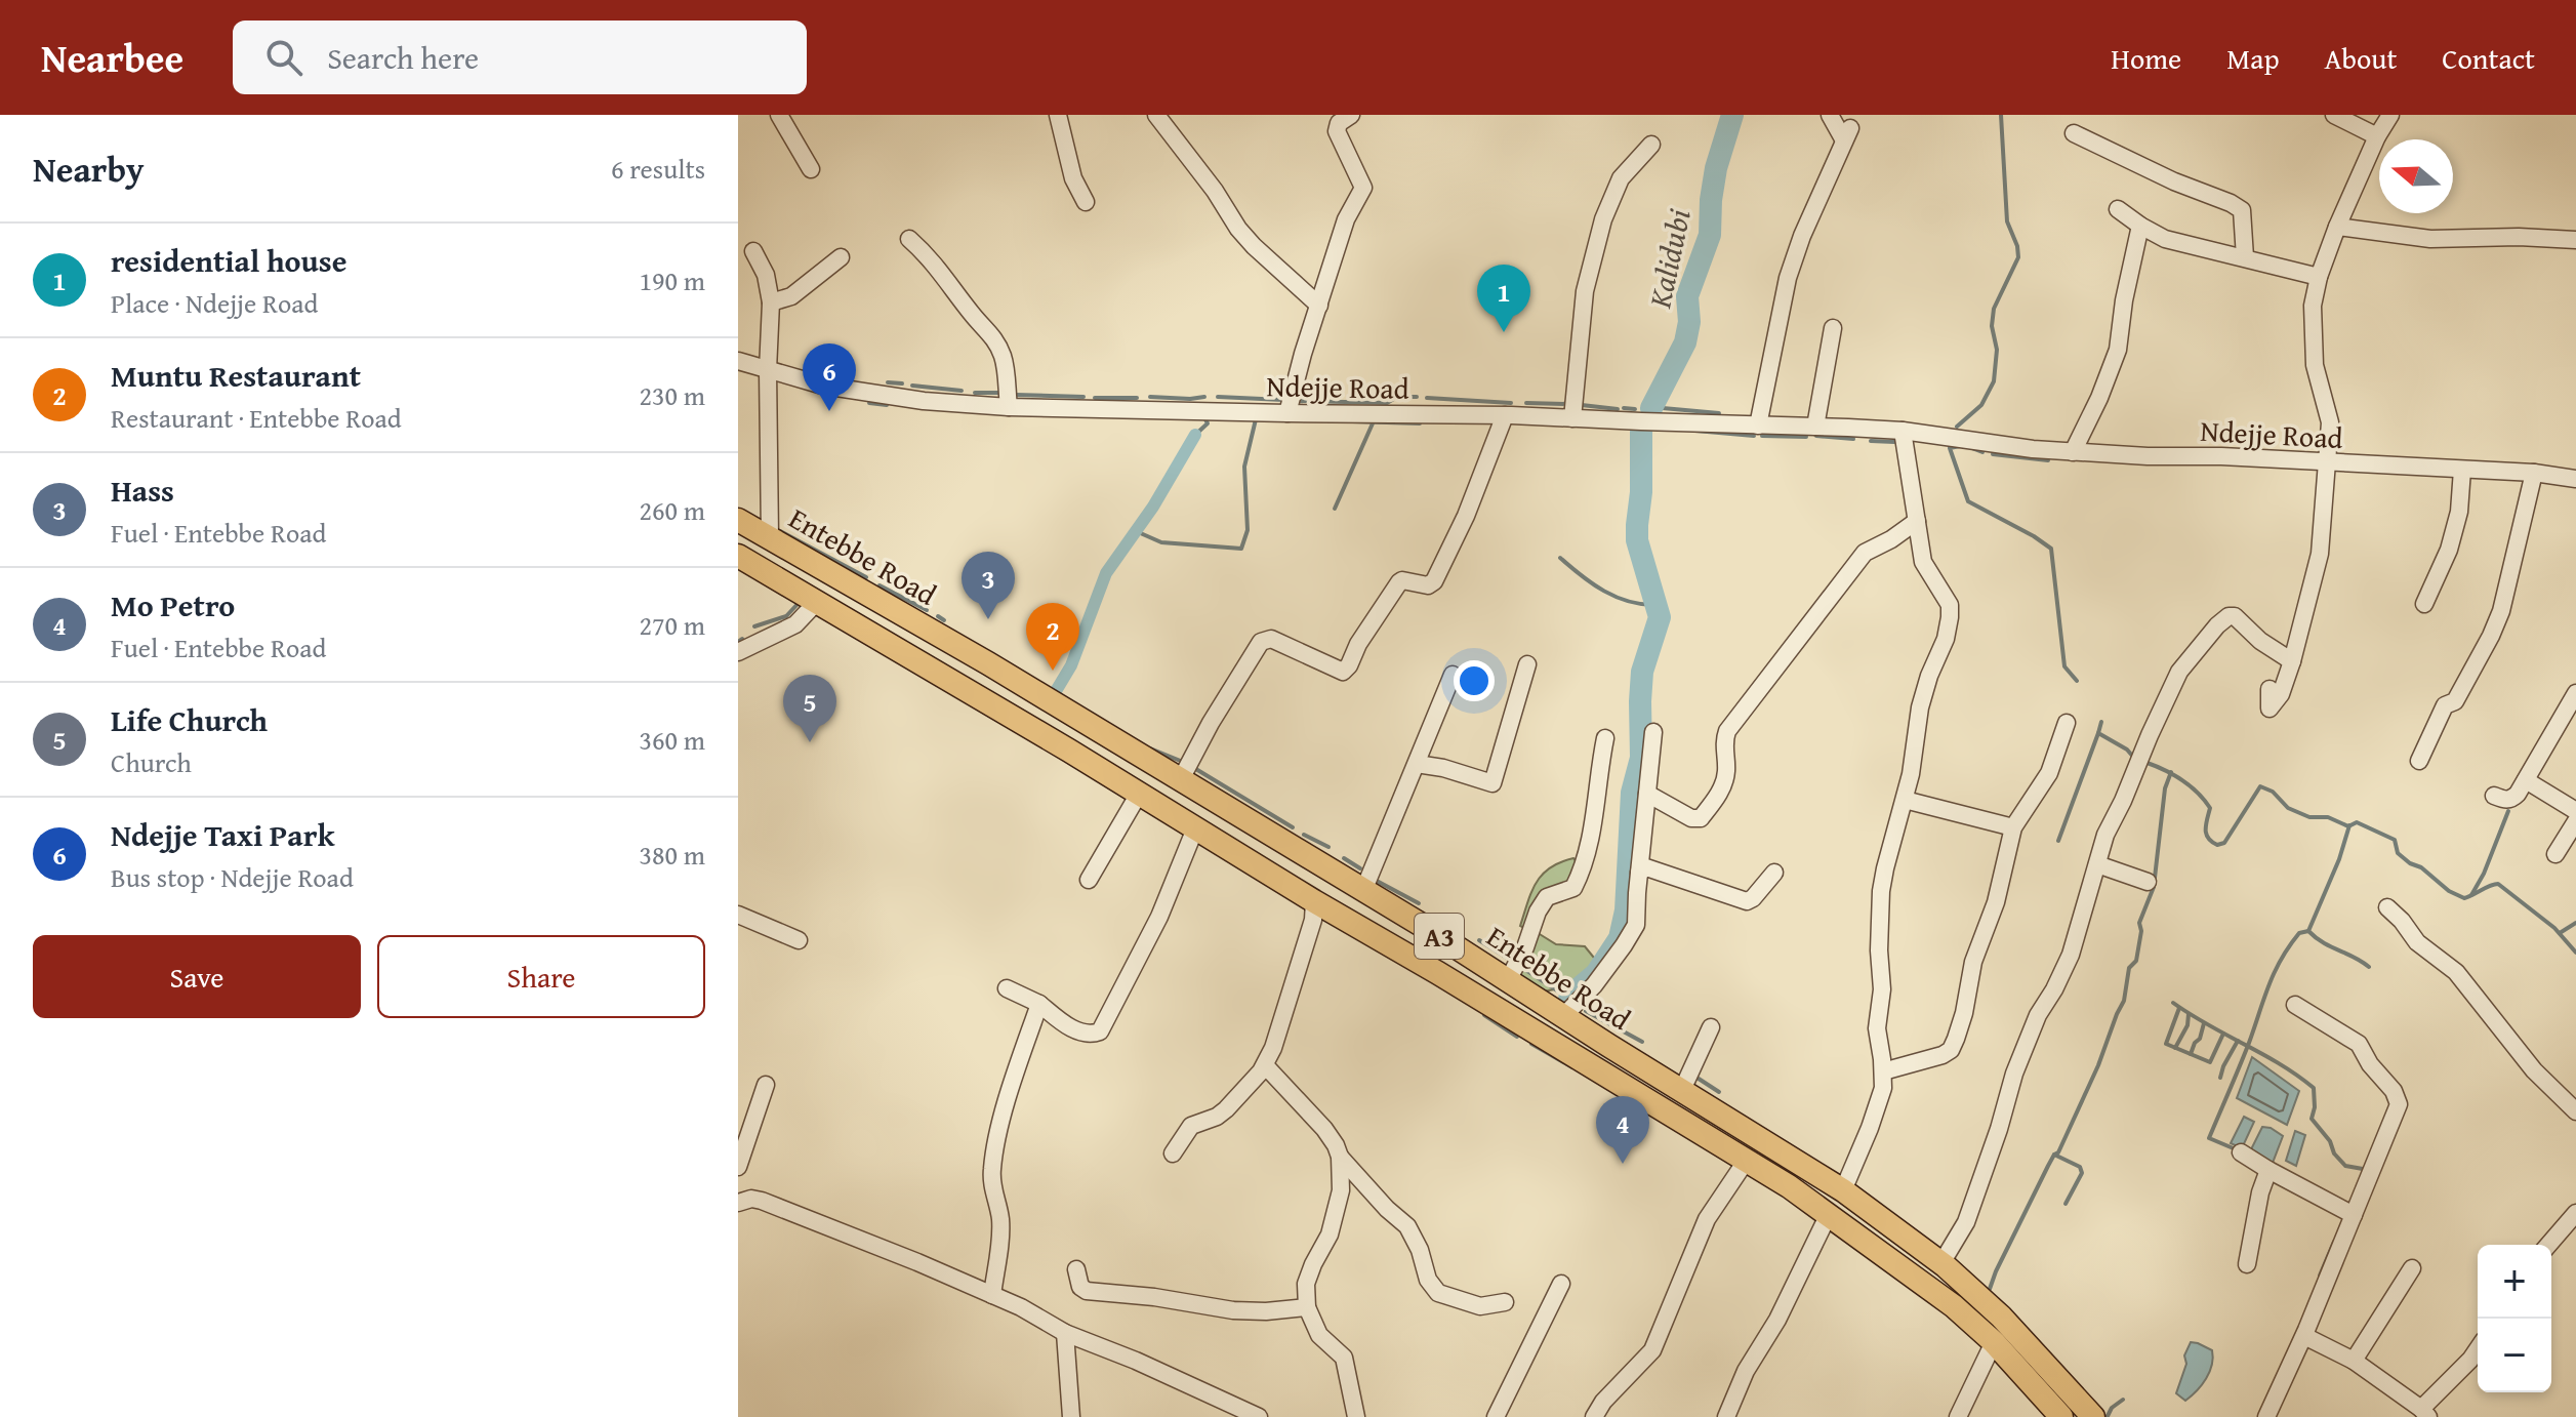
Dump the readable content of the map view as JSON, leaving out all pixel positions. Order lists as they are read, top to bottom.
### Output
{
  "streets": {
    "main road": ["Entebbe Road", "A3"],
    "street": ["Ndejje Road"]
  },
  "water": ["Kalidubi"],
  "north": "left",
  "page": {
    "header": "Nearbee",
    "search": "Search here",
    "nav": [
      "Home",
      "Map",
      "About",
      "Contact"
    ],
    "heading": ["Nearby", "6 results"],
    "list": [
      {
        "mark": "1",
        "name": "residential house",
        "note": "Place · Ndejje Road",
        "value": "190 m"
      },
      {
        "mark": "2",
        "name": "Muntu Restaurant",
        "note": "Restaurant · Entebbe Road",
        "value": "230 m"
      },
      {
        "mark": "3",
        "name": "Hass",
        "note": "Fuel · Entebbe Road",
        "value": "260 m"
      },
      {
        "mark": "4",
        "name": "Mo Petro",
        "note": "Fuel · Entebbe Road",
        "value": "270 m"
      },
      {
        "mark": "5",
        "name": "Life Church",
        "note": "Church",
        "value": "360 m"
      },
      {
        "mark": "6",
        "name": "Ndejje Taxi Park",
        "note": "Bus stop · Ndejje Road",
        "value": "380 m"
      }
    ],
    "pins": [
      "1",
      "6",
      "3",
      "2",
      "5",
      "4"
    ],
    "buttons": ["Save", "Share"],
    "map_buttons": ["+", "−"]
  }
}
